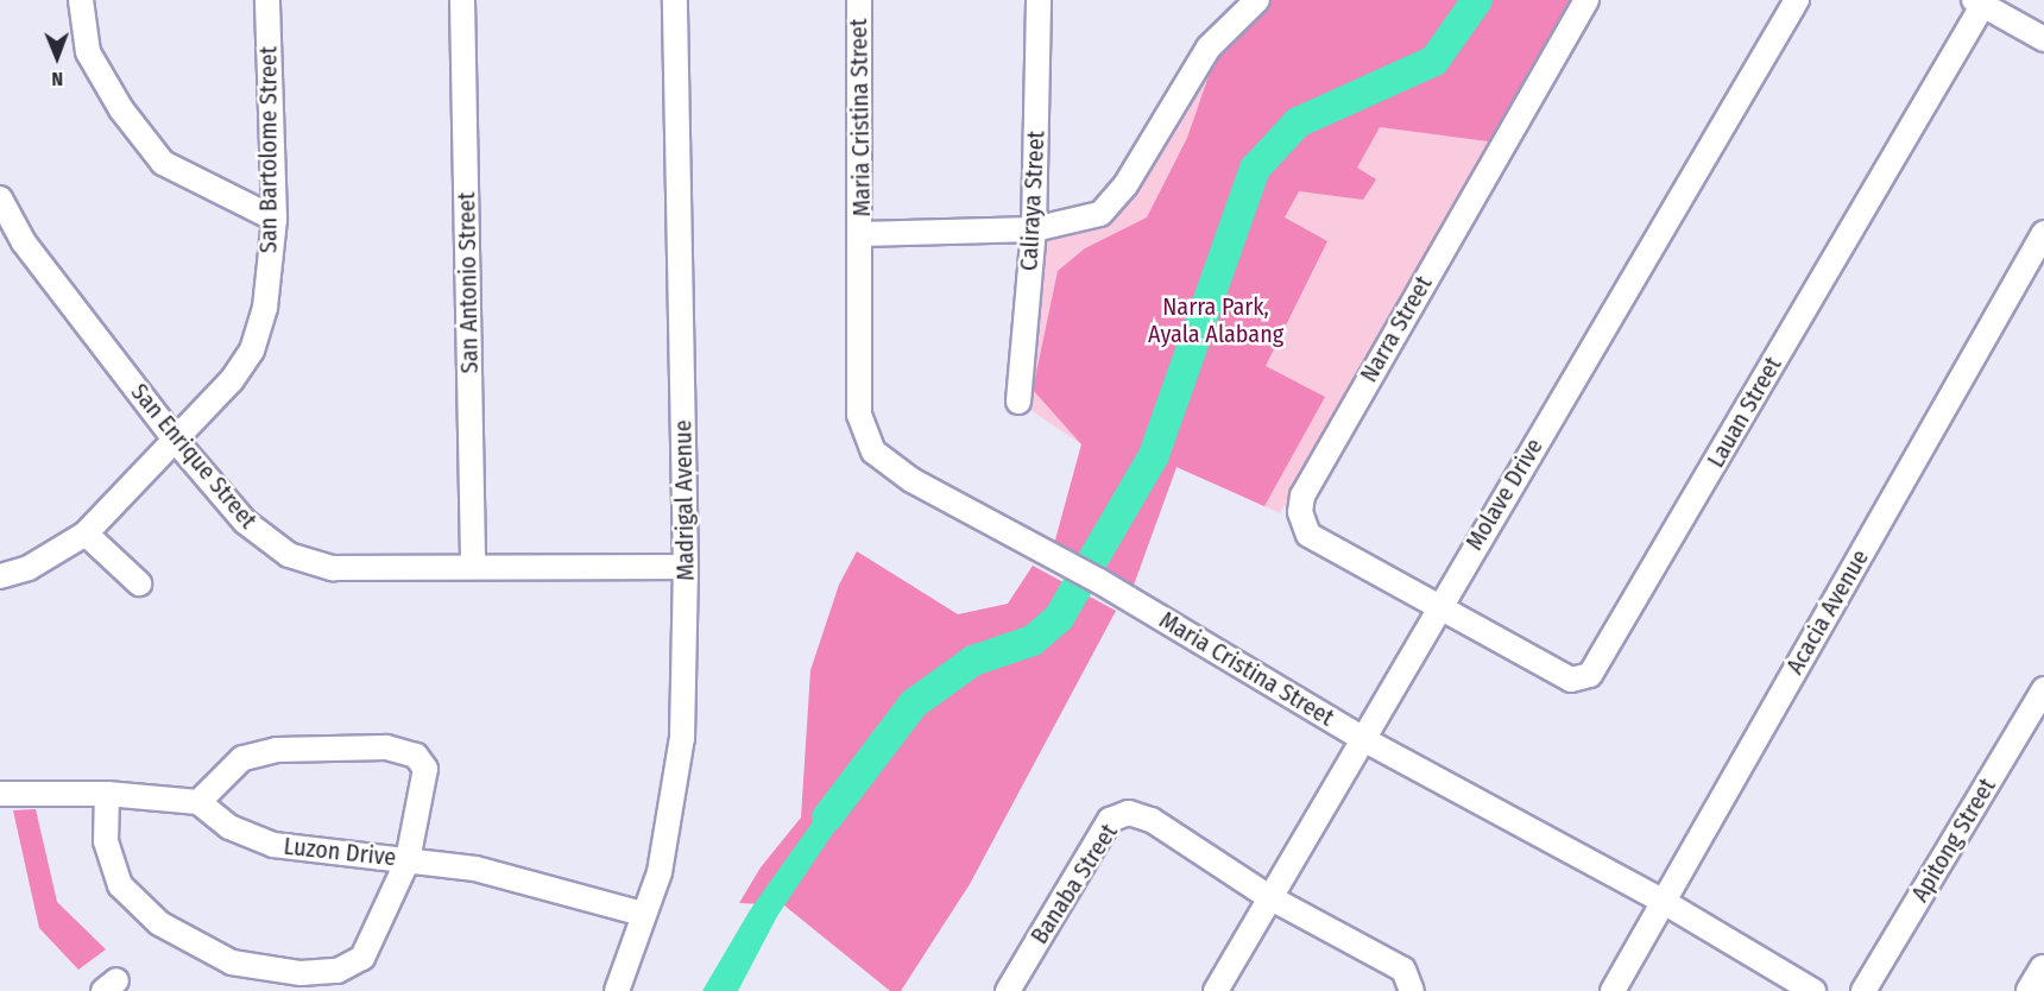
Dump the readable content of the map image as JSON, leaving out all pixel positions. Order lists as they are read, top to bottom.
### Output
{
  "streets": {
    "street": [
      "Maria Cristina Street",
      "San Bartolome Street",
      "Caliraya Street",
      "San Antonio Street",
      "Narra Street",
      "Lauan Street",
      "San Enrique Street",
      "Molave Drive",
      "Madrigal Avenue",
      "Acacia Avenue",
      "Apitong Street",
      "Luzon Drive",
      "Banaba Street"
    ]
  },
  "crossings": [
    ["Maria Cristina Street", "Caliraya Street"],
    ["Maria Cristina Street", "Molave Drive"],
    ["Maria Cristina Street", "Acacia Avenue"],
    ["San Bartolome Street", "San Enrique Street"],
    ["San Antonio Street", "San Enrique Street"],
    ["Narra Street", "Lauan Street"],
    ["Narra Street", "Molave Drive"],
    ["Lauan Street", "Molave Drive"],
    ["San Enrique Street", "Madrigal Avenue"],
    ["Molave Drive", "Banaba Street"],
    ["Madrigal Avenue", "Luzon Drive"]
  ],
  "parks": ["Narra Park, Ayala Alabang"],
  "north": "bottom"
}
